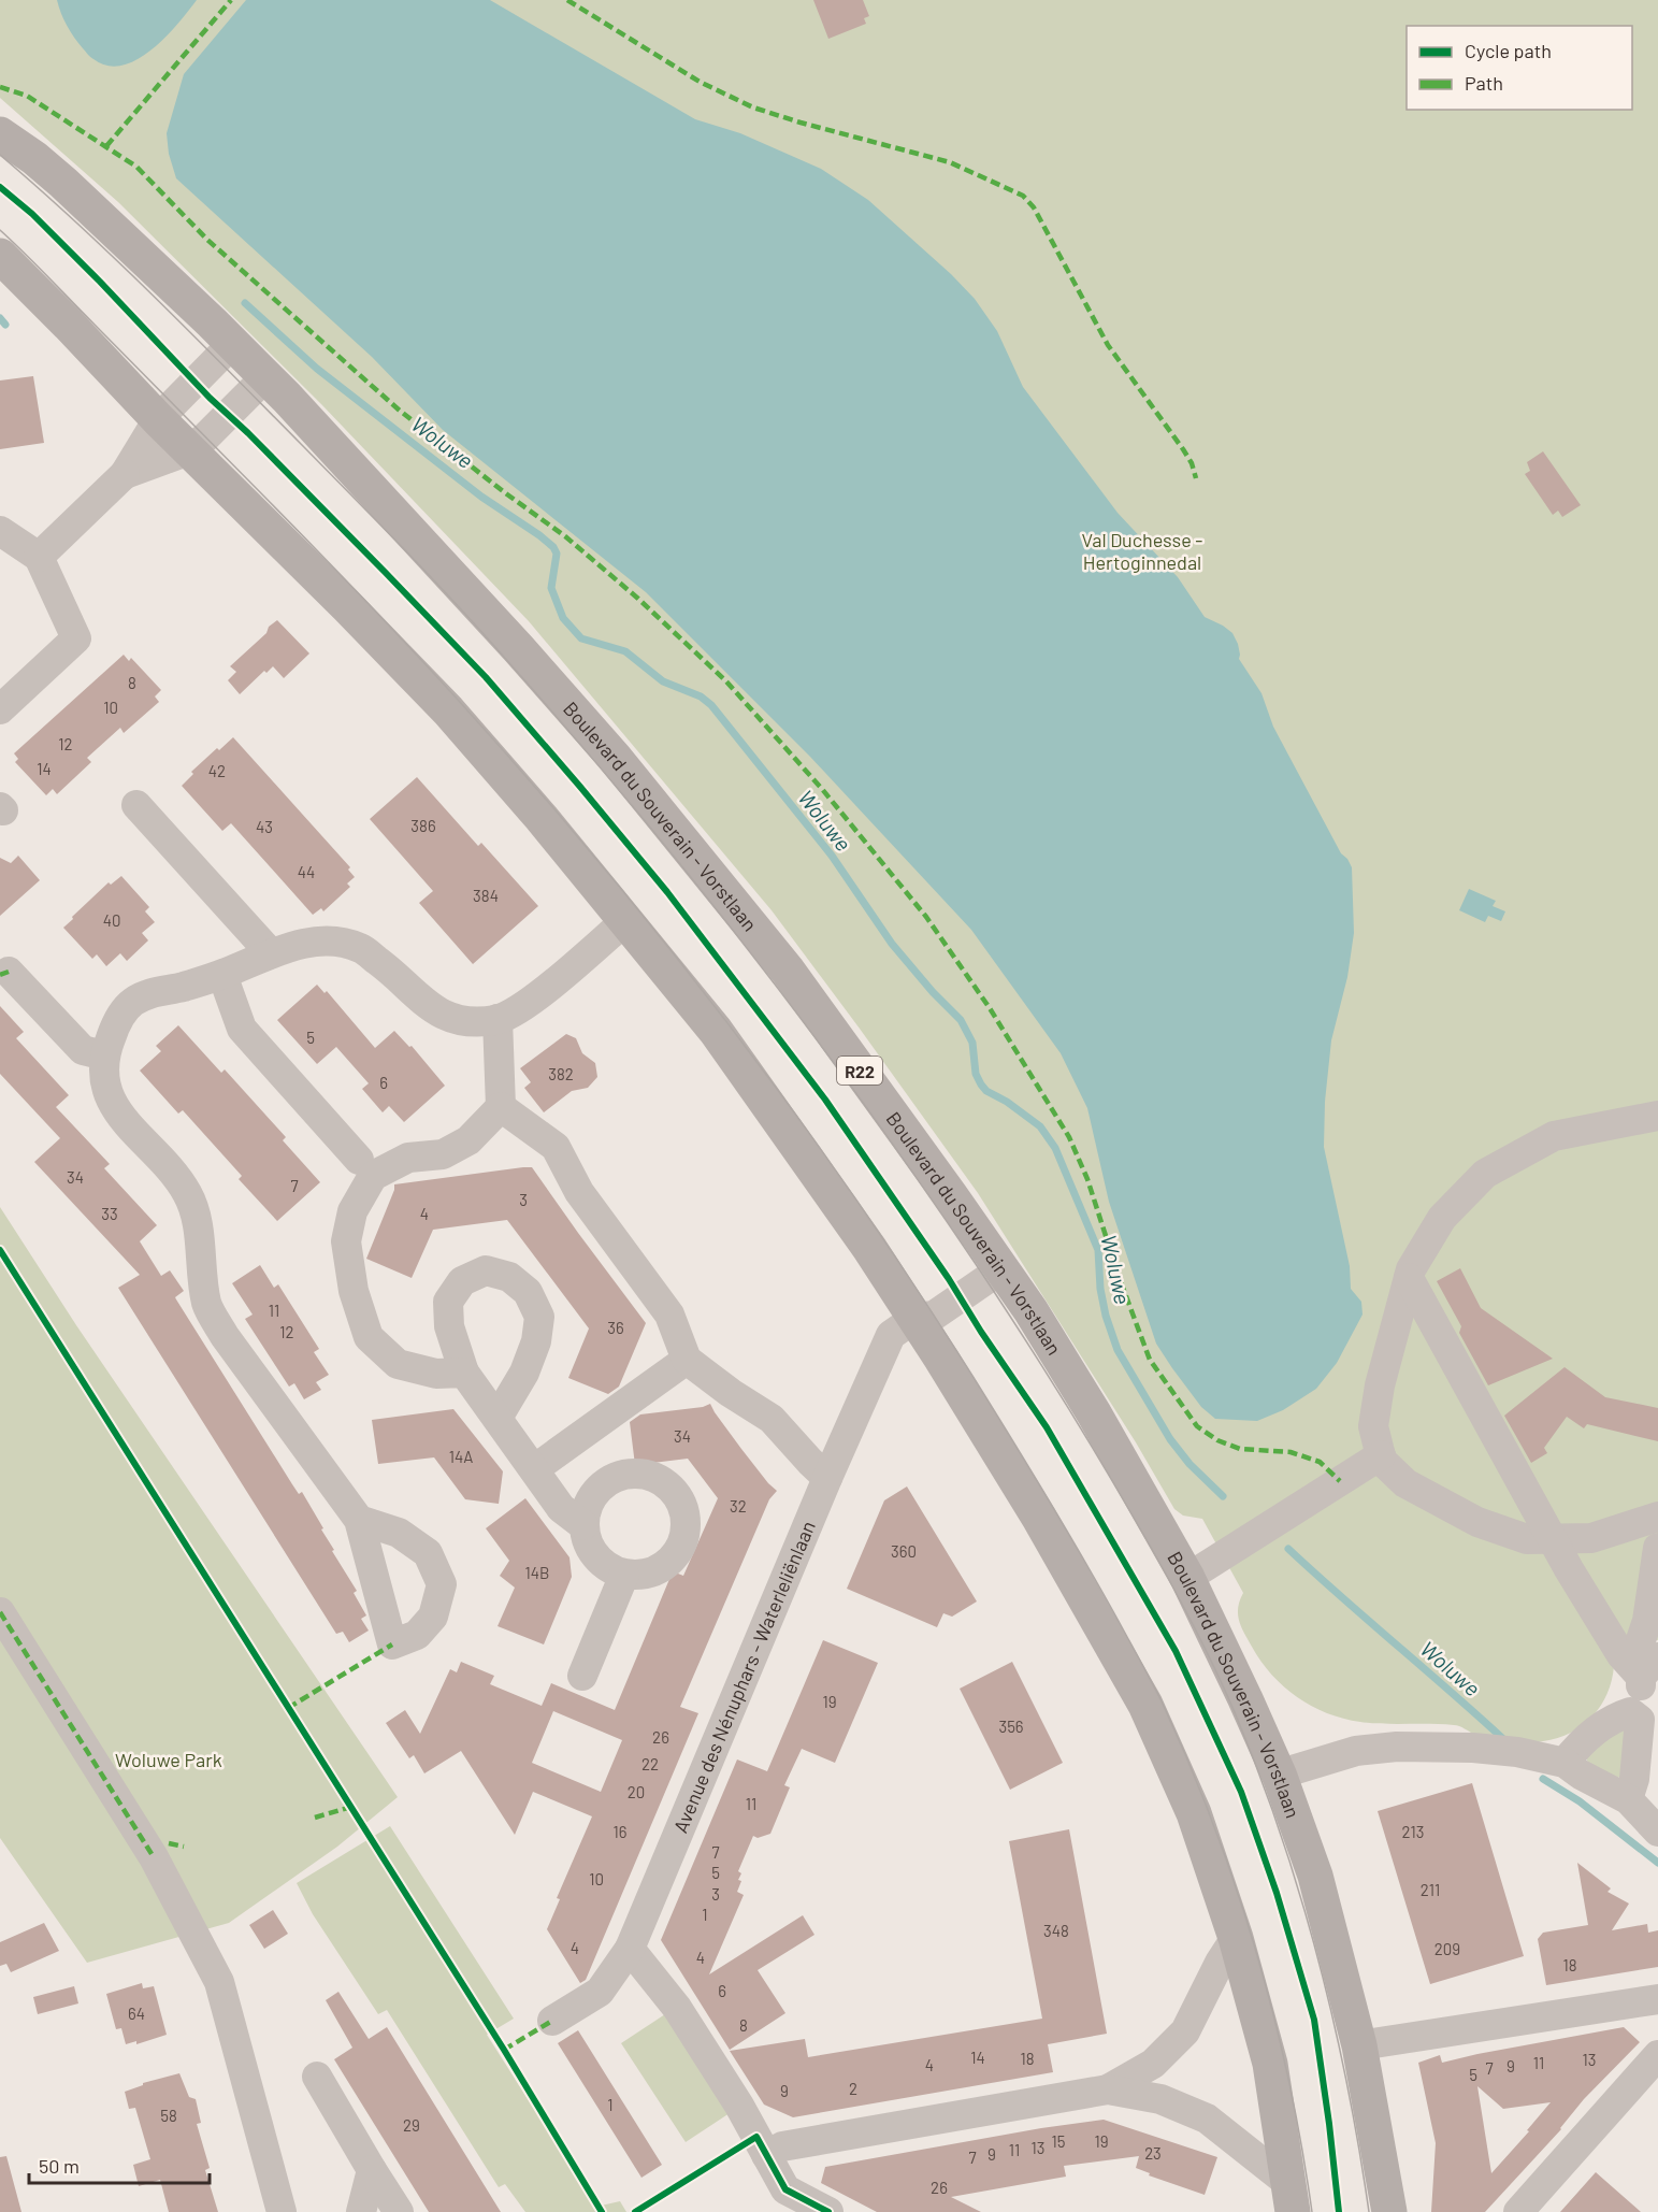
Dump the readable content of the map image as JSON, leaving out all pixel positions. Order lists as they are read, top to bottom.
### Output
{
  "streets": {
    "main road": ["Boulevard du Souverain - Vorstlaan", "R22"],
    "street": ["Avenue des Nénuphars - Waterleliënlaan"]
  },
  "crossings": [
    ["Boulevard du Souverain - Vorstlaan", "Avenue des Nénuphars - Waterleliënlaan"]
  ],
  "water": ["Woluwe"],
  "parks": ["Val Duchesse - Hertoginnedal", "Woluwe Park"],
  "house_numbers": [
    "8",
    "10",
    "12",
    "14",
    "42",
    "386",
    "43",
    "44",
    "384",
    "40",
    "5",
    "382",
    "6",
    "34",
    "7",
    "3",
    "33",
    "4",
    "11",
    "36",
    "12",
    "34",
    "14A",
    "32",
    "360",
    "14B",
    "19",
    "356",
    "26",
    "22",
    "20",
    "11",
    "16",
    "213",
    "7",
    "5",
    "10",
    "211",
    "3",
    "1",
    "348",
    "4",
    "209",
    "4",
    "18",
    "6",
    "64",
    "8",
    "14",
    "18",
    "13",
    "11",
    "4",
    "9",
    "7",
    "5",
    "2",
    "9",
    "1",
    "58",
    "29",
    "15",
    "19",
    "13",
    "11",
    "23",
    "9",
    "7",
    "26"
  ],
  "legend": ["Cycle path", "Path"],
  "scale_bar": "50 m"
}
